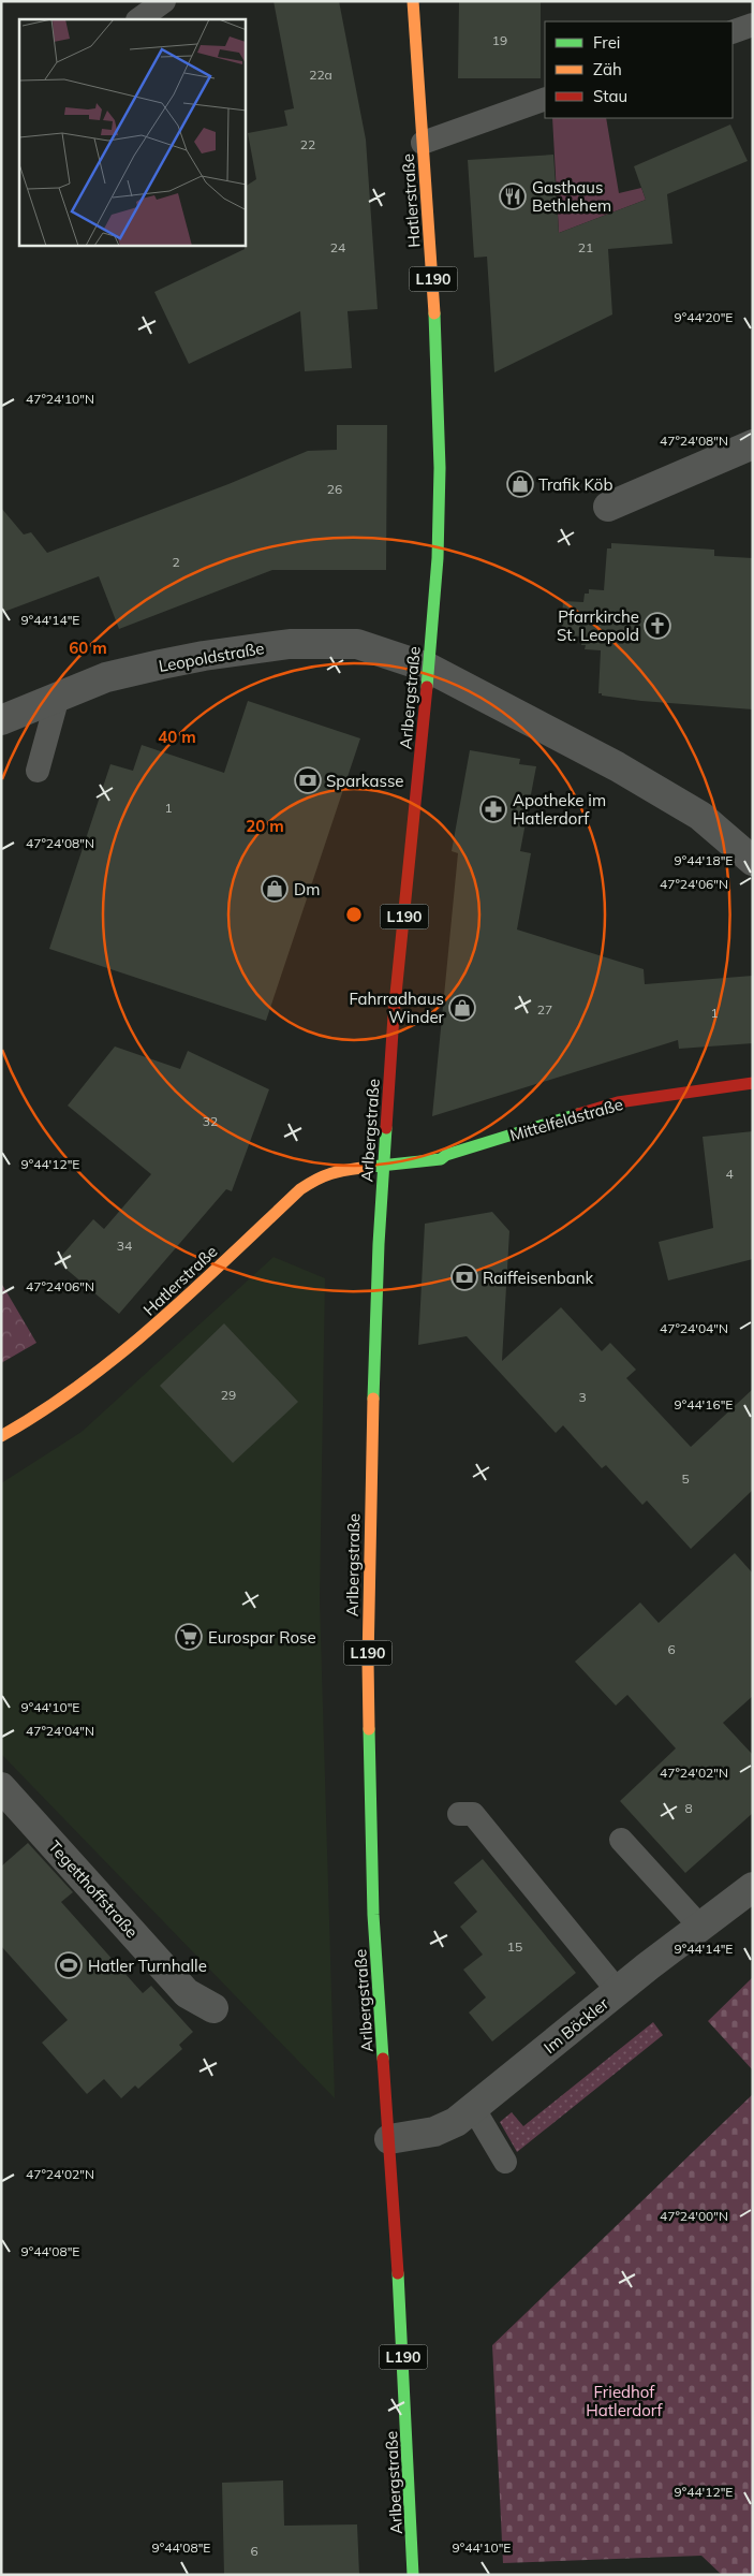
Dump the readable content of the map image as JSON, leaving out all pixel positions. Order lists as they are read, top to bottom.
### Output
{
  "streets": {
    "main road": [
      "Hatlerstraße",
      "L190",
      "Arlbergstraße",
      "Mittelfeldstraße"
    ],
    "street": ["Leopoldstraße", "Tegetthoffstraße", "Im Böckler"]
  },
  "crossings": [
    ["Hatlerstraße", "Arlbergstraße"],
    ["Hatlerstraße", "Mittelfeldstraße"],
    ["Leopoldstraße", "Arlbergstraße"],
    ["Arlbergstraße", "Mittelfeldstraße"],
    ["Arlbergstraße", "Im Böckler"]
  ],
  "parks": ["Friedhof Hatlerdorf"],
  "places": {
    "restaurant": ["Gasthaus Bethlehem"],
    "shop": ["Trafik Köb", "Dm", "Fahrradhaus Winder"],
    "church": ["Pfarrkirche St. Leopold"],
    "bank": ["Sparkasse", "Raiffeisenbank"],
    "pharmacy": ["Apotheke im Hatlerdorf"],
    "supermarket": ["Eurospar Rose"],
    "sports": ["Hatler Turnhalle"]
  },
  "house_numbers": [
    "19",
    "22a",
    "22",
    "24",
    "21",
    "26",
    "2",
    "1",
    "27",
    "1",
    "32",
    "4",
    "34",
    "29",
    "3",
    "5",
    "6",
    "8",
    "15",
    "6"
  ],
  "legend": ["Frei", "Zäh", "Stau"],
  "coordinates": [
    "9°44'20\"E",
    "47°24'10\"N",
    "47°24'08\"N",
    "9°44'14\"E",
    "9°44'18\"E",
    "47°24'06\"N",
    "9°44'12\"E",
    "47°24'04\"N",
    "9°44'16\"E",
    "9°44'10\"E",
    "47°24'02\"N",
    "47°24'00\"N",
    "9°44'08\"E"
  ],
  "rings": ["60 m", "40 m", "20 m"]
}
